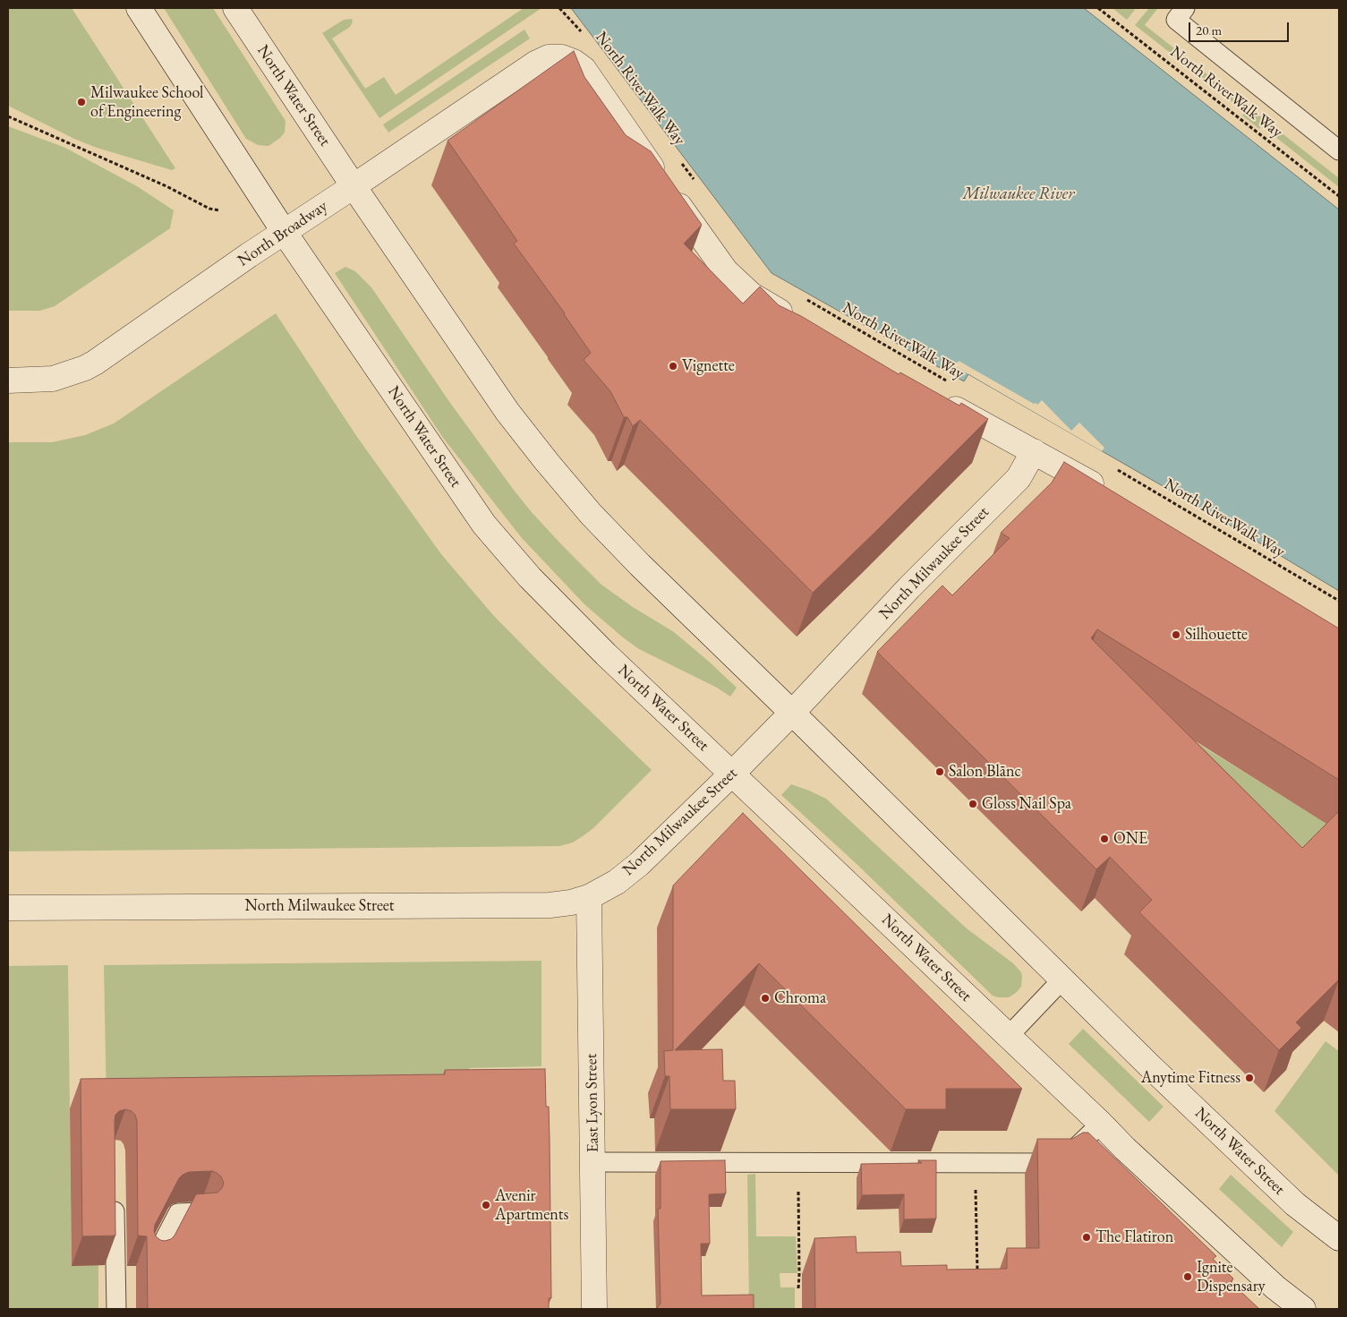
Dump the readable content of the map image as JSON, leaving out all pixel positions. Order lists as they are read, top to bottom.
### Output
{
  "streets": {
    "main road": [
      "North Water Street",
      "North Broadway",
      "North Milwaukee Street",
      "East Lyon Street"
    ],
    "path": ["North RiverWalk Way"]
  },
  "crossings": [
    ["North Water Street", "North Broadway"],
    ["North Water Street", "North Milwaukee Street"],
    ["North Milwaukee Street", "East Lyon Street"]
  ],
  "water": ["Milwaukee River"],
  "places": [
    "Milwaukee School of Engineering",
    "Vignette",
    "Silhouette",
    "Salon Blānc",
    "Gloss Nail Spa",
    "ONE",
    "Chroma",
    "Anytime Fitness",
    "Avenir Apartments",
    "The Flatiron",
    "Ignite Dispensary"
  ],
  "scale_bar": "20 m"
}
